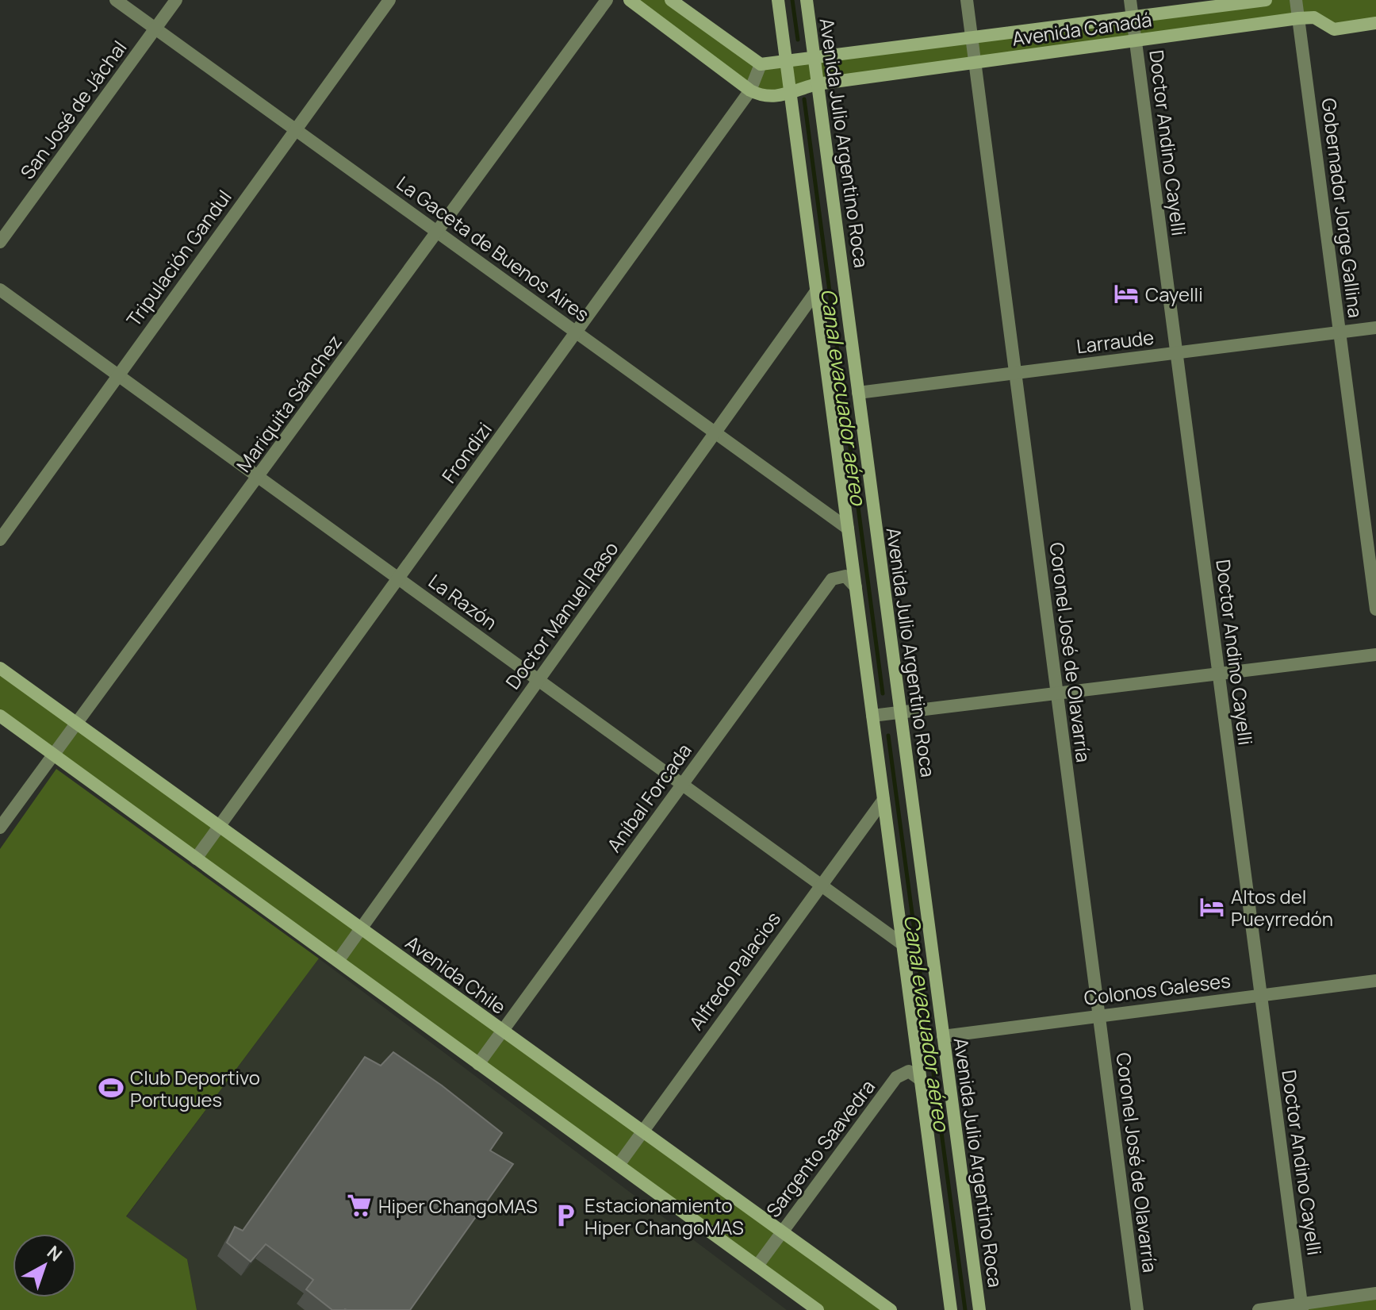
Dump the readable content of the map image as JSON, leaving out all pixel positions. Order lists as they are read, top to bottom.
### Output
{
  "streets": {
    "main road": ["Avenida Canadá", "Avenida Julio Argentino Roca", "Avenida Chile"],
    "street": [
      "San José de Jáchal",
      "Doctor Andino Cayelli",
      "Gobernador Jorge Gallina",
      "La Gaceta de Buenos Aires",
      "Tripulación Gandul",
      "Larraude",
      "Mariquita Sánchez",
      "Frondizi",
      "La Razón",
      "Doctor Manuel Raso",
      "Coronel José de Olavarría",
      "Aníbal Forcada",
      "Alfredo Palacios",
      "Colonos Galeses",
      "Sargento Saavedra"
    ]
  },
  "crossings": [
    ["Avenida Canadá", "Avenida Julio Argentino Roca"],
    ["Avenida Canadá", "Doctor Andino Cayelli"],
    ["Avenida Canadá", "Gobernador Jorge Gallina"],
    ["Avenida Canadá", "Frondizi"],
    ["Avenida Canadá", "Coronel José de Olavarría"],
    ["San José de Jáchal", "La Gaceta de Buenos Aires"],
    ["Avenida Julio Argentino Roca", "Larraude"],
    ["Avenida Julio Argentino Roca", "Colonos Galeses"],
    ["Doctor Andino Cayelli", "Larraude"],
    ["Doctor Andino Cayelli", "Colonos Galeses"],
    ["Gobernador Jorge Gallina", "Larraude"],
    ["La Gaceta de Buenos Aires", "Tripulación Gandul"],
    ["La Gaceta de Buenos Aires", "Mariquita Sánchez"],
    ["La Gaceta de Buenos Aires", "Frondizi"],
    ["La Gaceta de Buenos Aires", "Doctor Manuel Raso"],
    ["Tripulación Gandul", "La Razón"],
    ["Larraude", "Coronel José de Olavarría"],
    ["Mariquita Sánchez", "La Razón"],
    ["Mariquita Sánchez", "Avenida Chile"],
    ["Frondizi", "La Razón"],
    ["Frondizi", "Avenida Chile"],
    ["La Razón", "Doctor Manuel Raso"],
    ["La Razón", "Aníbal Forcada"],
    ["La Razón", "Alfredo Palacios"],
    ["Doctor Manuel Raso", "Avenida Chile"],
    ["Coronel José de Olavarría", "Colonos Galeses"],
    ["Aníbal Forcada", "Avenida Chile"],
    ["Alfredo Palacios", "Avenida Chile"],
    ["Avenida Chile", "Sargento Saavedra"]
  ],
  "water": ["Canal evacuador aéreo"],
  "places": {
    "hotel": ["Cayelli", "Altos del Pueyrredón"],
    "sports": ["Club Deportivo Portugues"],
    "supermarket": ["Hiper ChangoMAS"],
    "parking": ["Estacionamiento Hiper ChangoMAS"]
  },
  "north": "top right"
}
